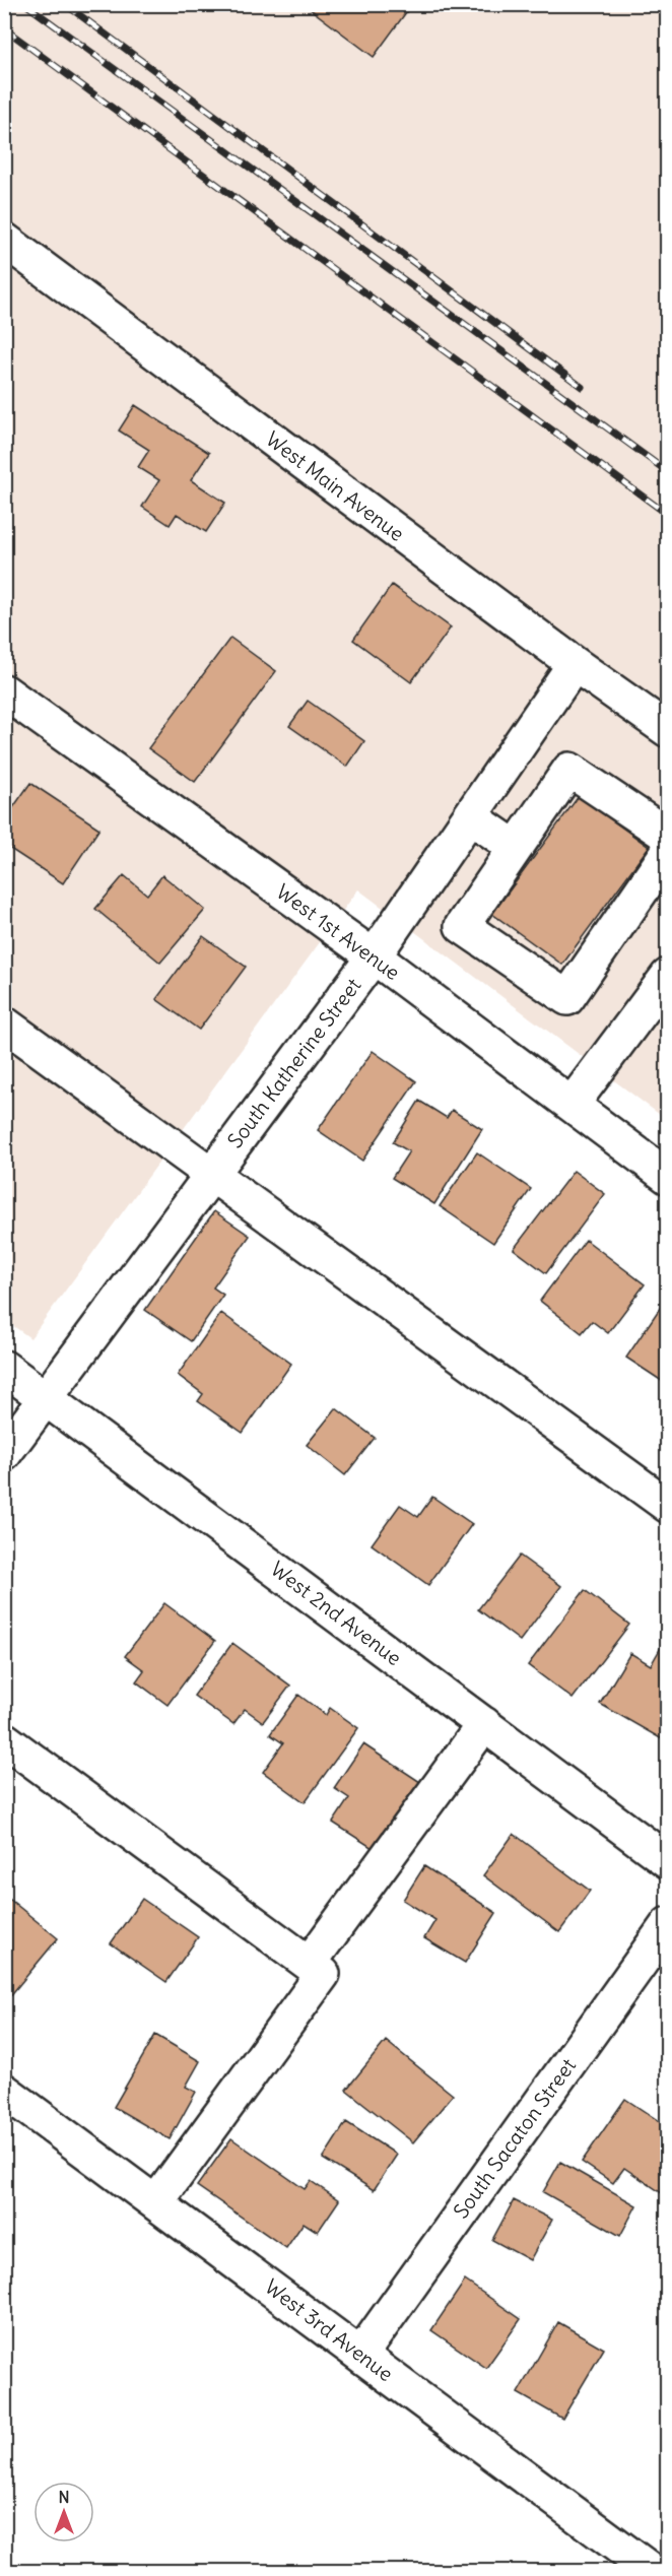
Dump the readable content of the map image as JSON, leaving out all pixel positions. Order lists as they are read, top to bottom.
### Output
{
  "streets": {
    "street": [
      "West Main Avenue",
      "West 1st Avenue",
      "South Katherine Street",
      "West 2nd Avenue",
      "South Sacaton Street",
      "West 3rd Avenue"
    ]
  },
  "crossings": [
    ["West Main Avenue", "South Katherine Street"],
    ["West 1st Avenue", "South Katherine Street"],
    ["South Katherine Street", "West 2nd Avenue"],
    ["South Sacaton Street", "West 3rd Avenue"]
  ],
  "north": "top"
}
